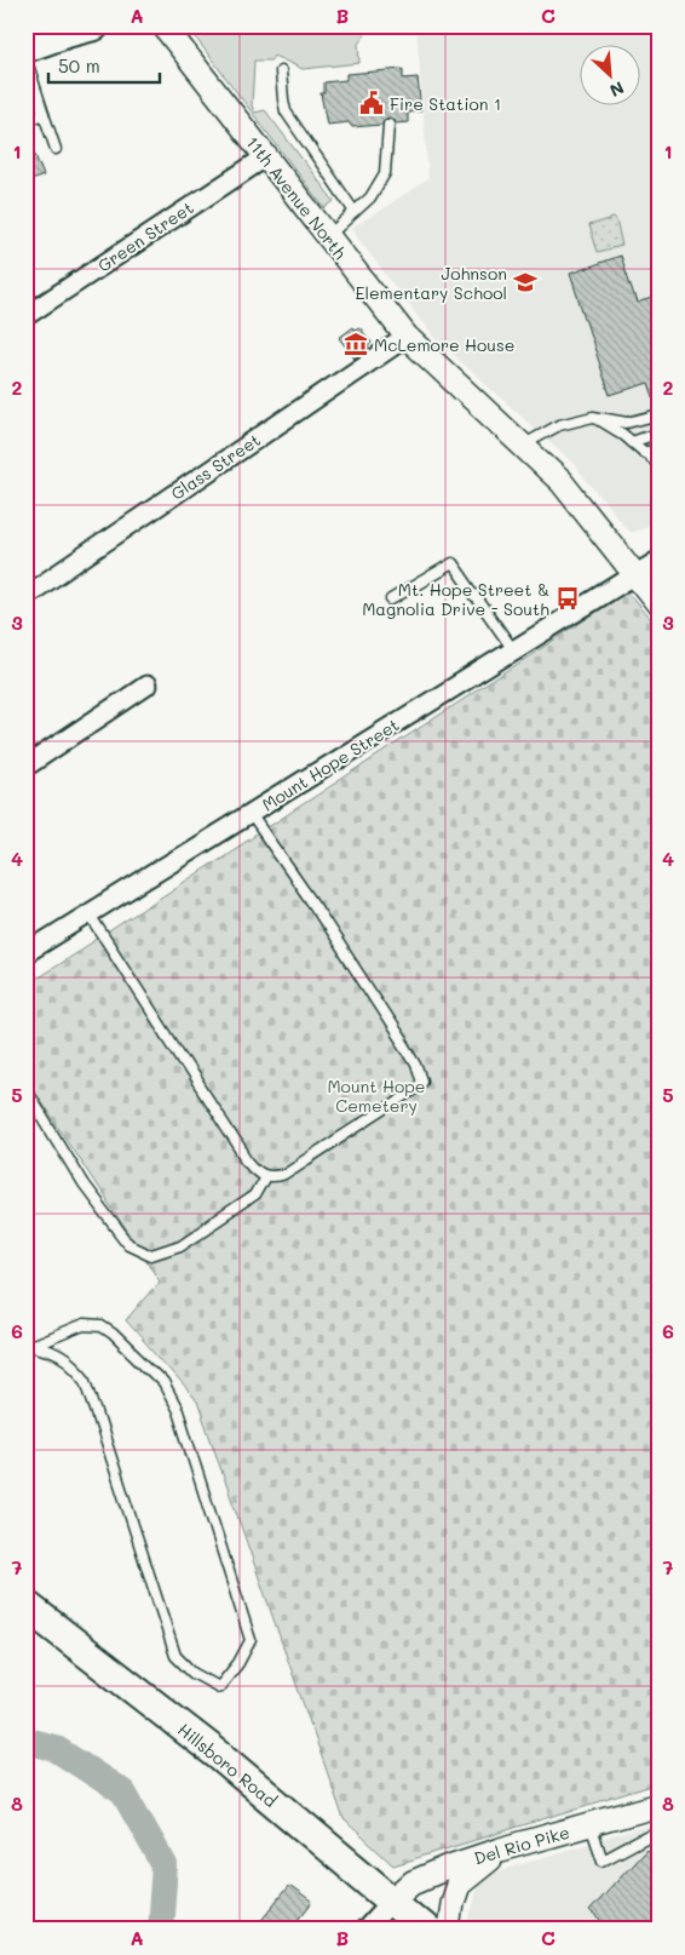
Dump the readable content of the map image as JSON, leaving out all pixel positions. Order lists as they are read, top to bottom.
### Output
{
  "streets": {
    "main road": ["Hillsboro Road"],
    "street": [
      "11th Avenue North",
      "Green Street",
      "Glass Street",
      "Mount Hope Street",
      "Del Rio Pike"
    ]
  },
  "crossings": [
    ["11th Avenue North", "Green Street"],
    ["11th Avenue North", "Glass Street"],
    ["11th Avenue North", "Mount Hope Street"],
    ["Hillsboro Road", "Del Rio Pike"]
  ],
  "parks": ["Mount Hope Cemetery"],
  "places": {
    "public building": ["Fire Station 1"],
    "school or university": ["Johnson Elementary School"],
    "museum": ["McLemore House"],
    "bus stop": ["Mt. Hope Street & Magnolia Drive - South"]
  },
  "scale_bar": "50 m",
  "north": "bottom right",
  "grid": {
    "columns": ["A", "B", "C"],
    "rows": [
      "1",
      "2",
      "3",
      "4",
      "5",
      "6",
      "7",
      "8"
    ]
  }
}
